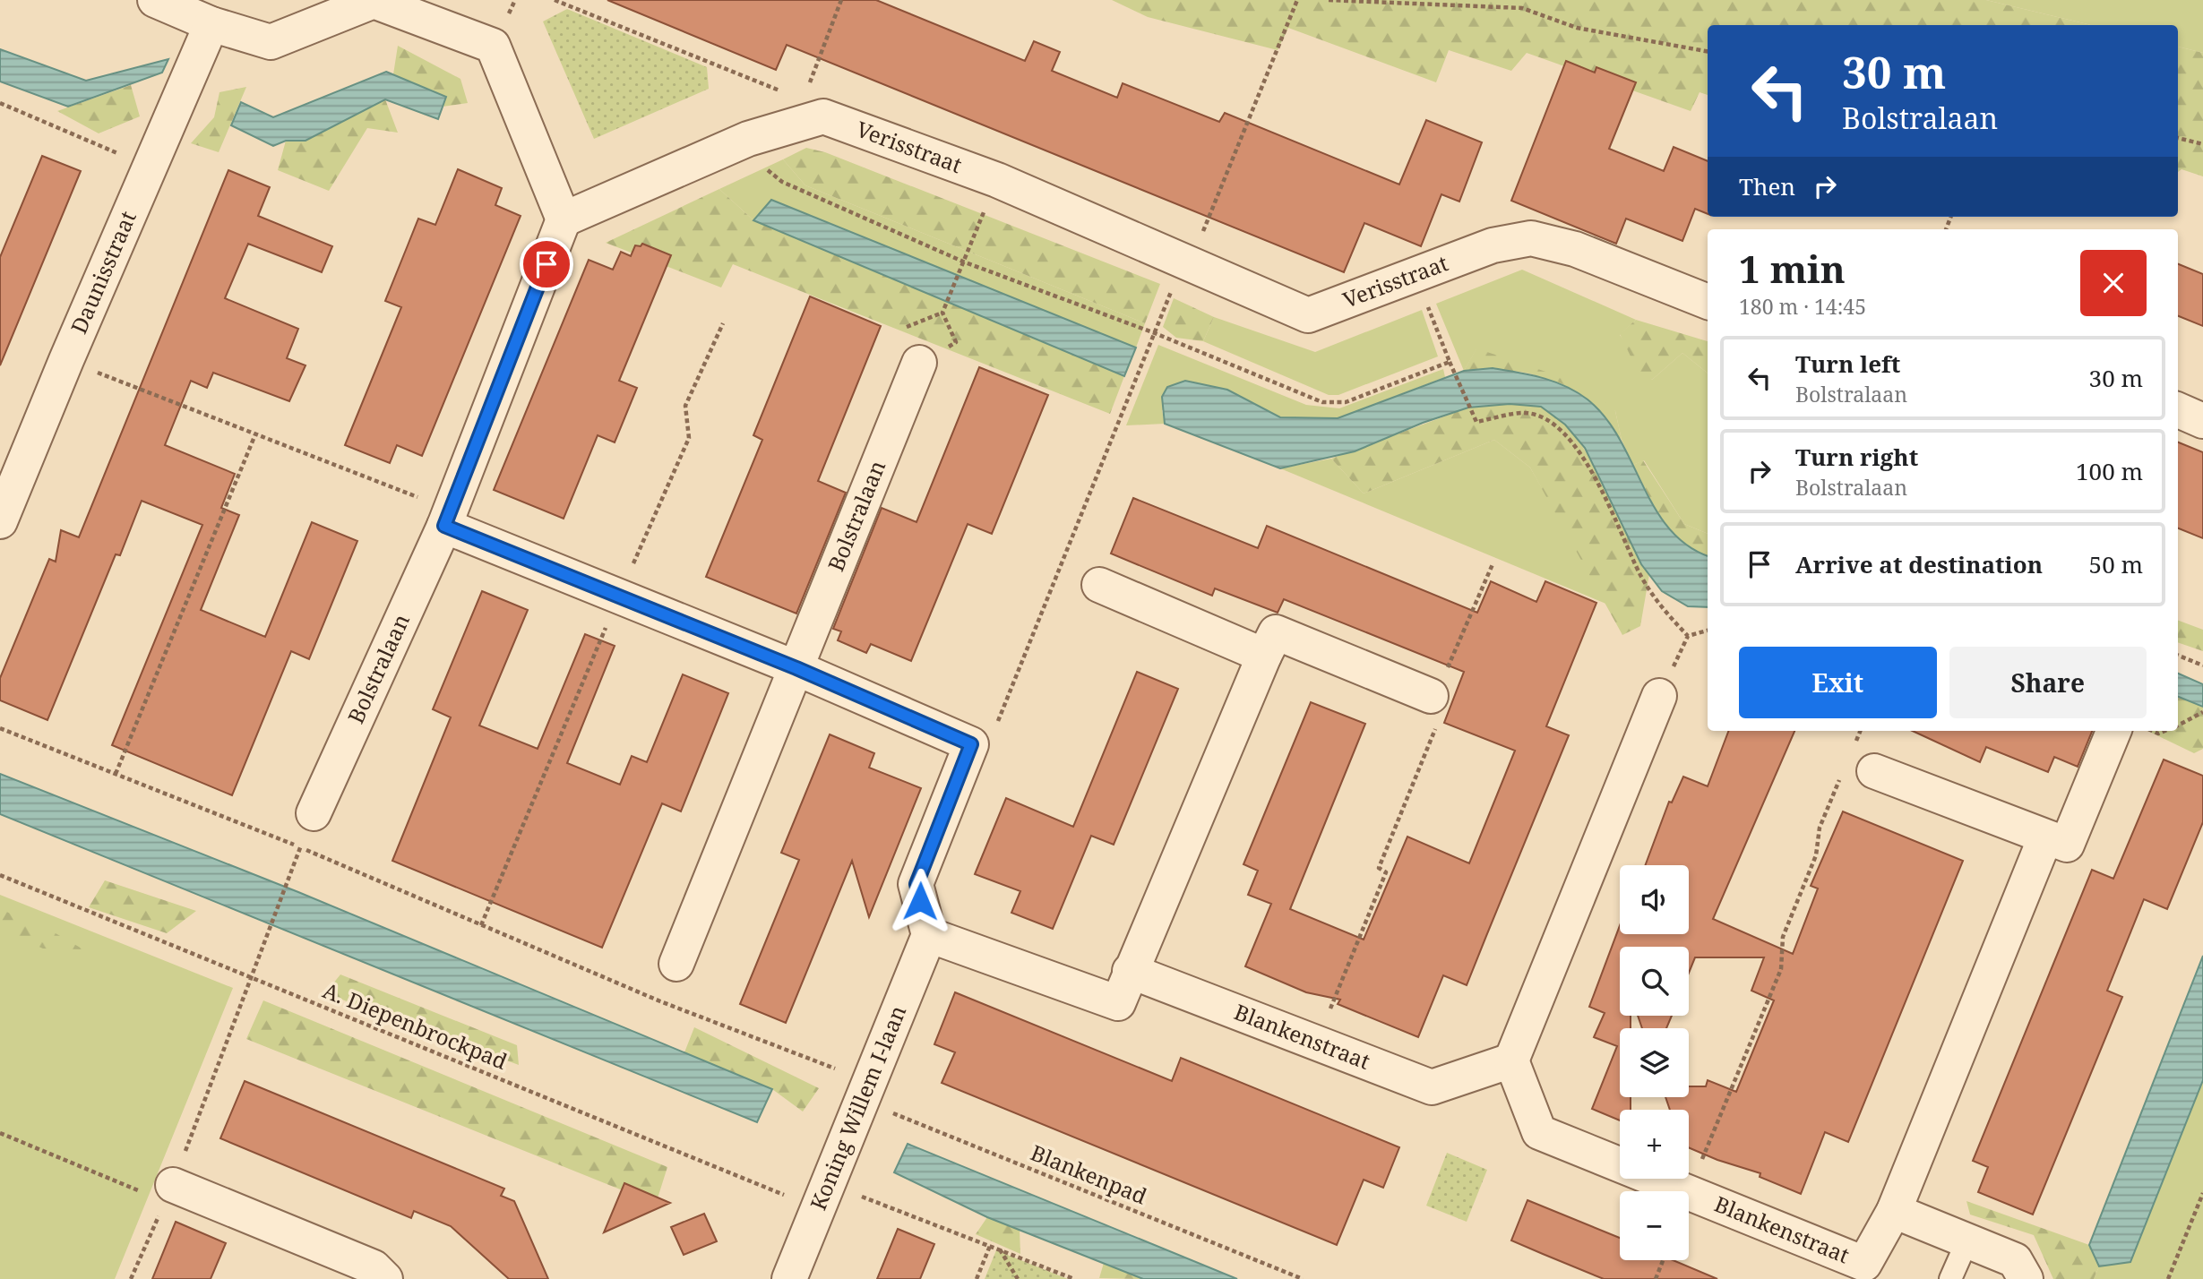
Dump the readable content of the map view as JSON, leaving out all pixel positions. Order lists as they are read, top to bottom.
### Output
{
  "streets": {
    "street": [
      "Verisstraat",
      "Daunisstraat",
      "Bolstralaan",
      "Blankenstraat",
      "Koning Willem I-laan"
    ],
    "path": ["A. Diepenbrockpad", "Blankenpad"]
  },
  "crossings": [
    ["A. Diepenbrockpad", "Koning Willem I-laan"],
    ["Koning Willem I-laan", "Blankenpad"]
  ],
  "page": {
    "turn": ["30 m", "Bolstralaan"],
    "then": "Then",
    "heading": ["1 min", "180 m · 14:45"],
    "list": [
      {
        "name": "Turn left",
        "note": "Bolstralaan",
        "value": "30 m"
      },
      {
        "name": "Turn right",
        "note": "Bolstralaan",
        "value": "100 m"
      },
      {
        "name": "Arrive at destination",
        "value": "50 m"
      }
    ],
    "buttons": ["Exit", "Share"],
    "map_buttons": ["+", "−"]
  }
}
